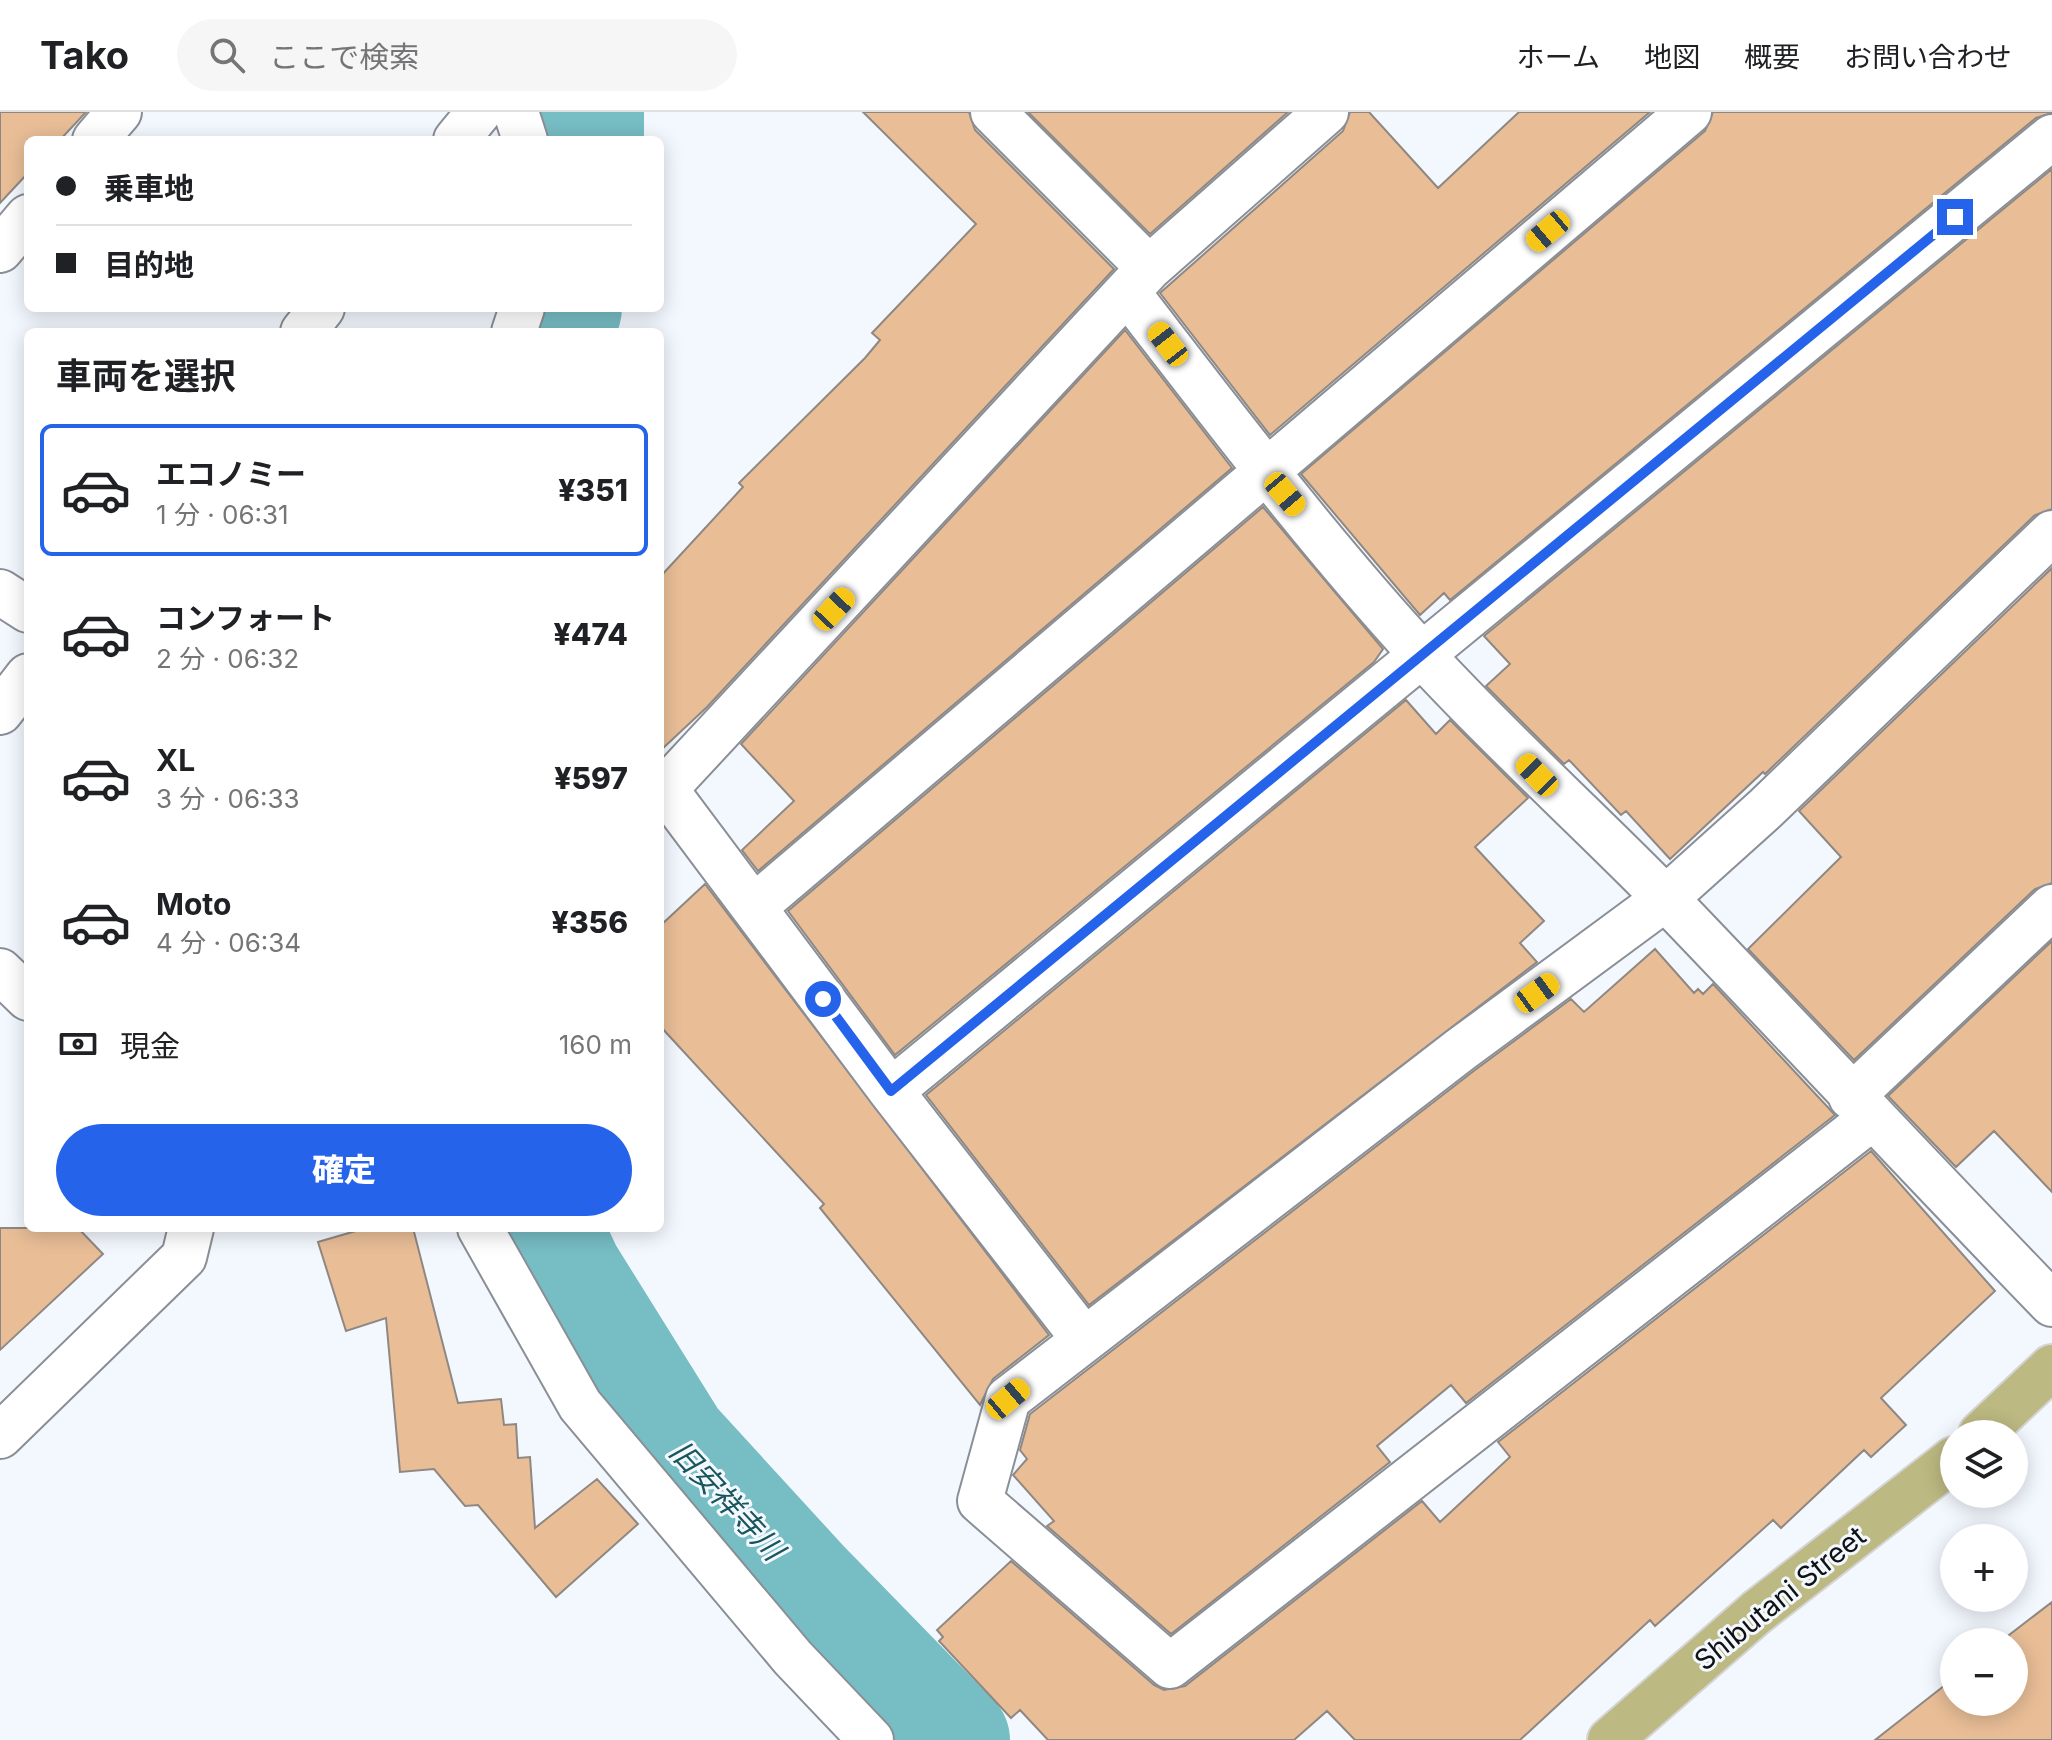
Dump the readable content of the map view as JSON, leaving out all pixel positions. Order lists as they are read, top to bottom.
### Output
{
  "streets": {
    "main road": ["Shibutani Street"]
  },
  "water": ["旧安祥寺川"],
  "page": {
    "header": "Tako",
    "search": "ここで検索",
    "nav": [
      "ホーム",
      "地図",
      "概要",
      "お問い合わせ"
    ],
    "banner": ["乗車地", "目的地"],
    "heading": "車両を選択",
    "list": [
      {
        "name": "エコノミー",
        "note": "1 分 · 06:31",
        "value": "¥351"
      },
      {
        "name": "コンフォート",
        "note": "2 分 · 06:32",
        "value": "¥474"
      },
      {
        "name": "XL",
        "note": "3 分 · 06:33",
        "value": "¥597"
      },
      {
        "name": "Moto",
        "note": "4 分 · 06:34",
        "value": "¥356"
      }
    ],
    "pay": ["現金", "160 m"],
    "buttons": "確定",
    "map_buttons": ["+", "−"]
  }
}
